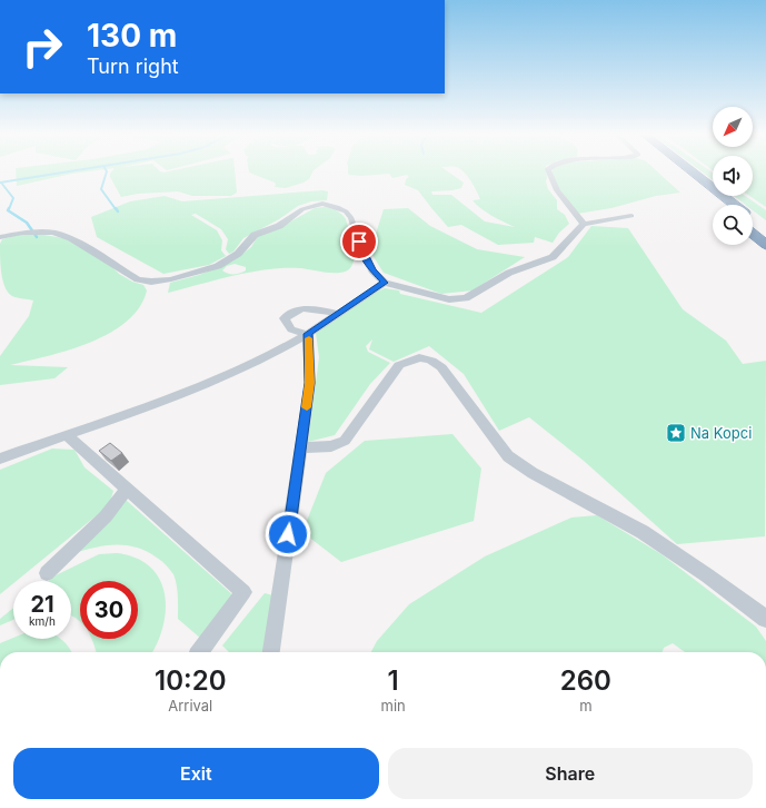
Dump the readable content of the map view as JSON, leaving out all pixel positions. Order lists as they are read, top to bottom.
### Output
{
  "places": {
    "place": ["Na Kopci"]
  },
  "north": "bottom left",
  "page": {
    "turn": ["130 m", "Turn right"],
    "speed": "21 km/h",
    "limit": "30",
    "eta": [
      "10:20",
      "Arrival",
      "1",
      "min",
      "260",
      "m"
    ],
    "buttons": ["Exit", "Share"]
  }
}
